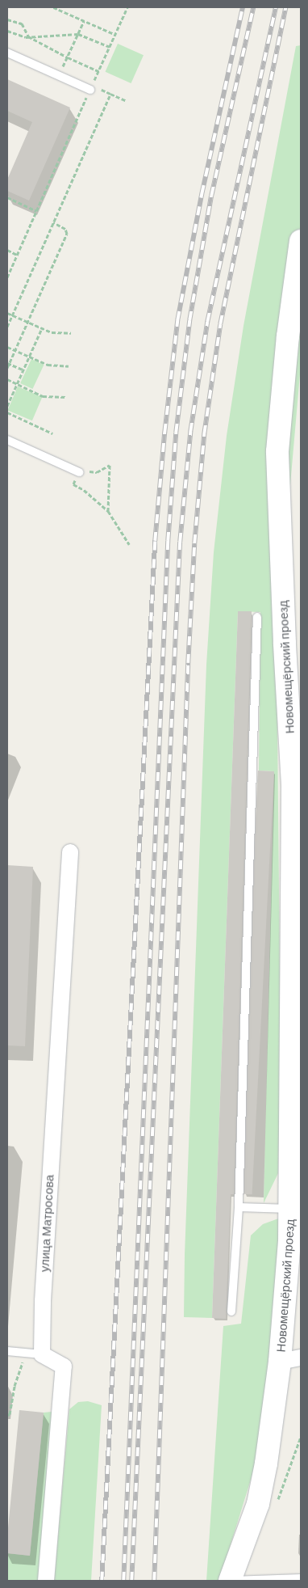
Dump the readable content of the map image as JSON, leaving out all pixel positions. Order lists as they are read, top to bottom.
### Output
{
  "streets": {
    "street": ["Новомещёрский проезд", "улица Матросова"]
  }
}
